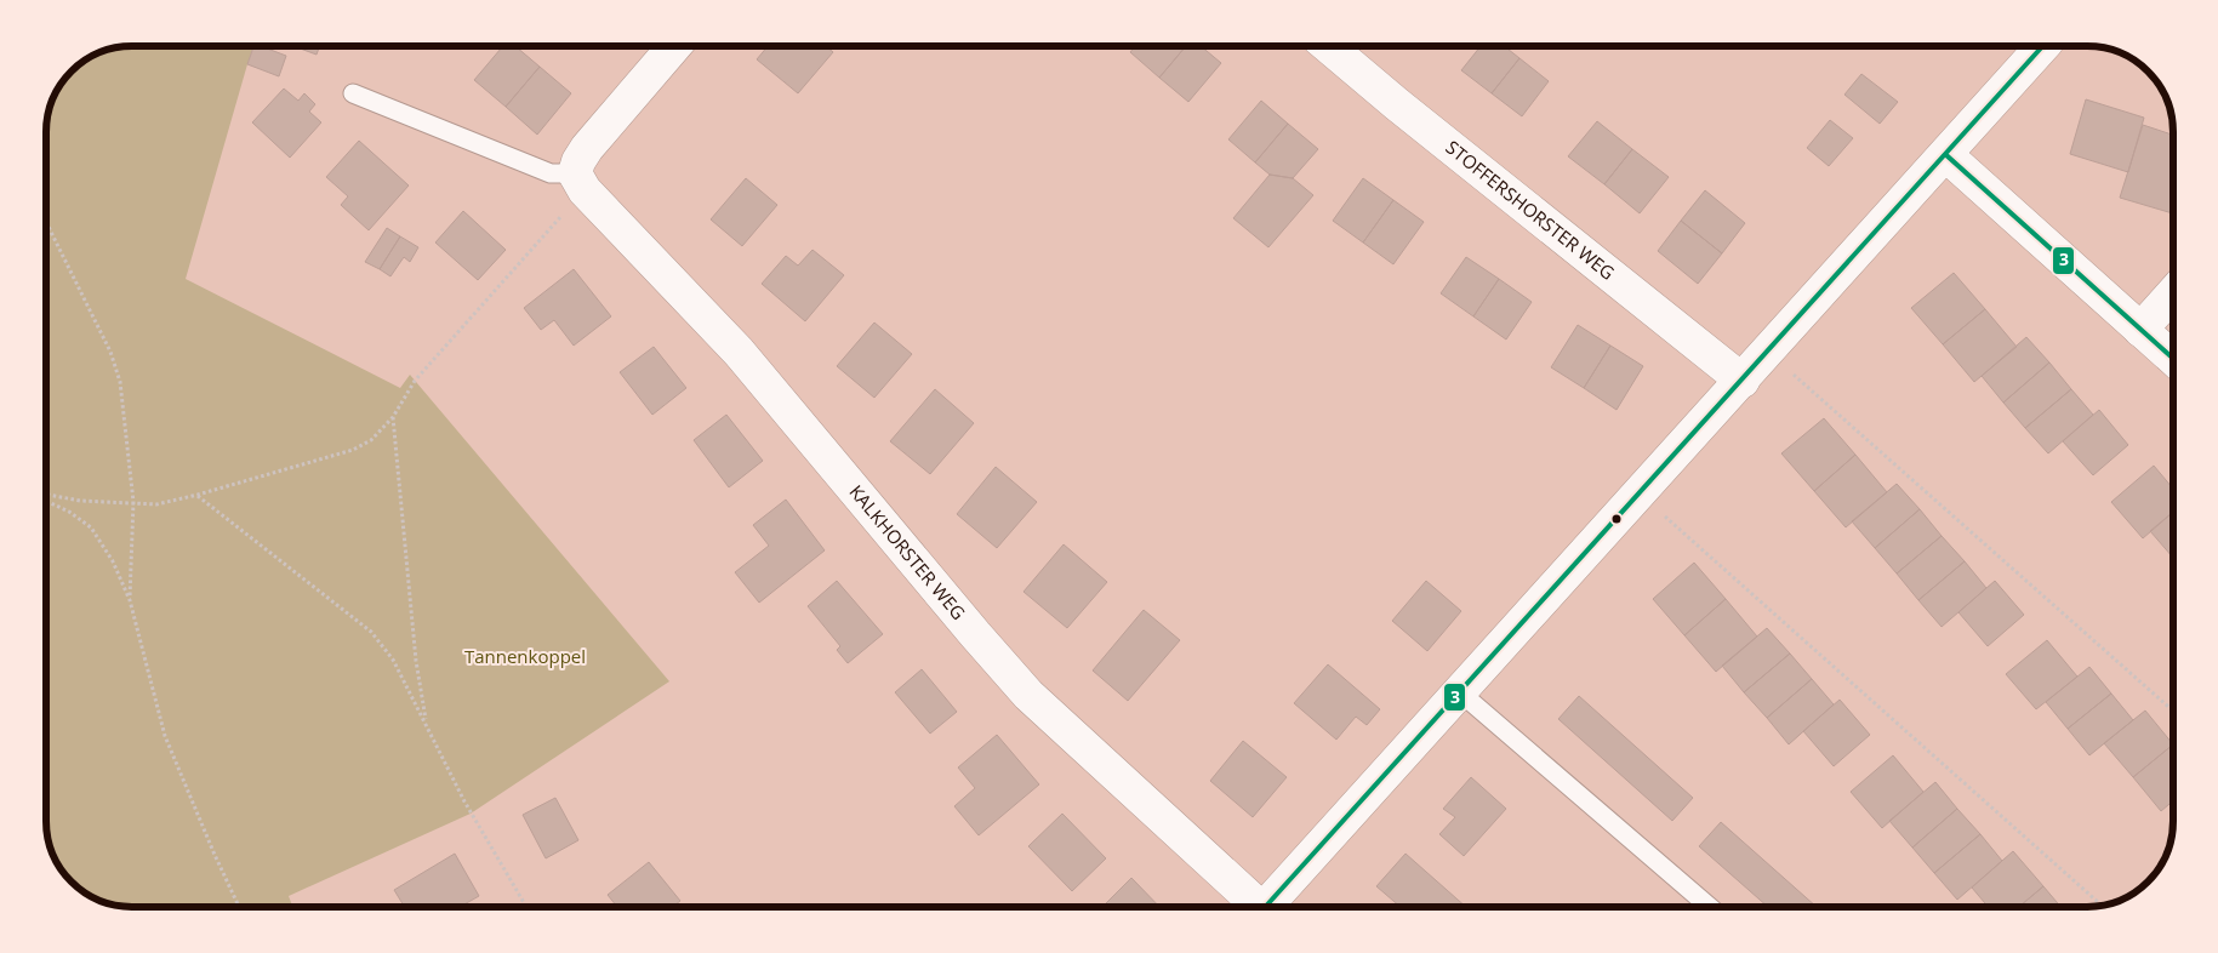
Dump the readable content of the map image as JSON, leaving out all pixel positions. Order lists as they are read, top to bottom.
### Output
{
  "streets": {
    "street": ["STOFFERSHORSTER WEG", "KALKHORSTER WEG"]
  },
  "parks": ["Tannenkoppel"],
  "lines": ["transit line 3"]
}
